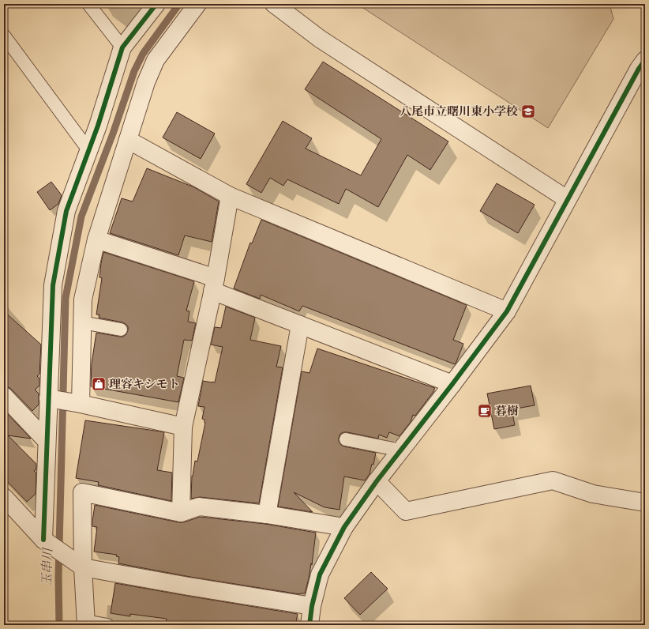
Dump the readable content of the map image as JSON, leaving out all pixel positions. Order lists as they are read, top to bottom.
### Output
{
  "water": ["玉串川"],
  "places": {
    "school or university": ["八尾市立曙川東小学校"],
    "shop": ["理容キシモト"],
    "cafe": ["暮樹"]
  }
}
